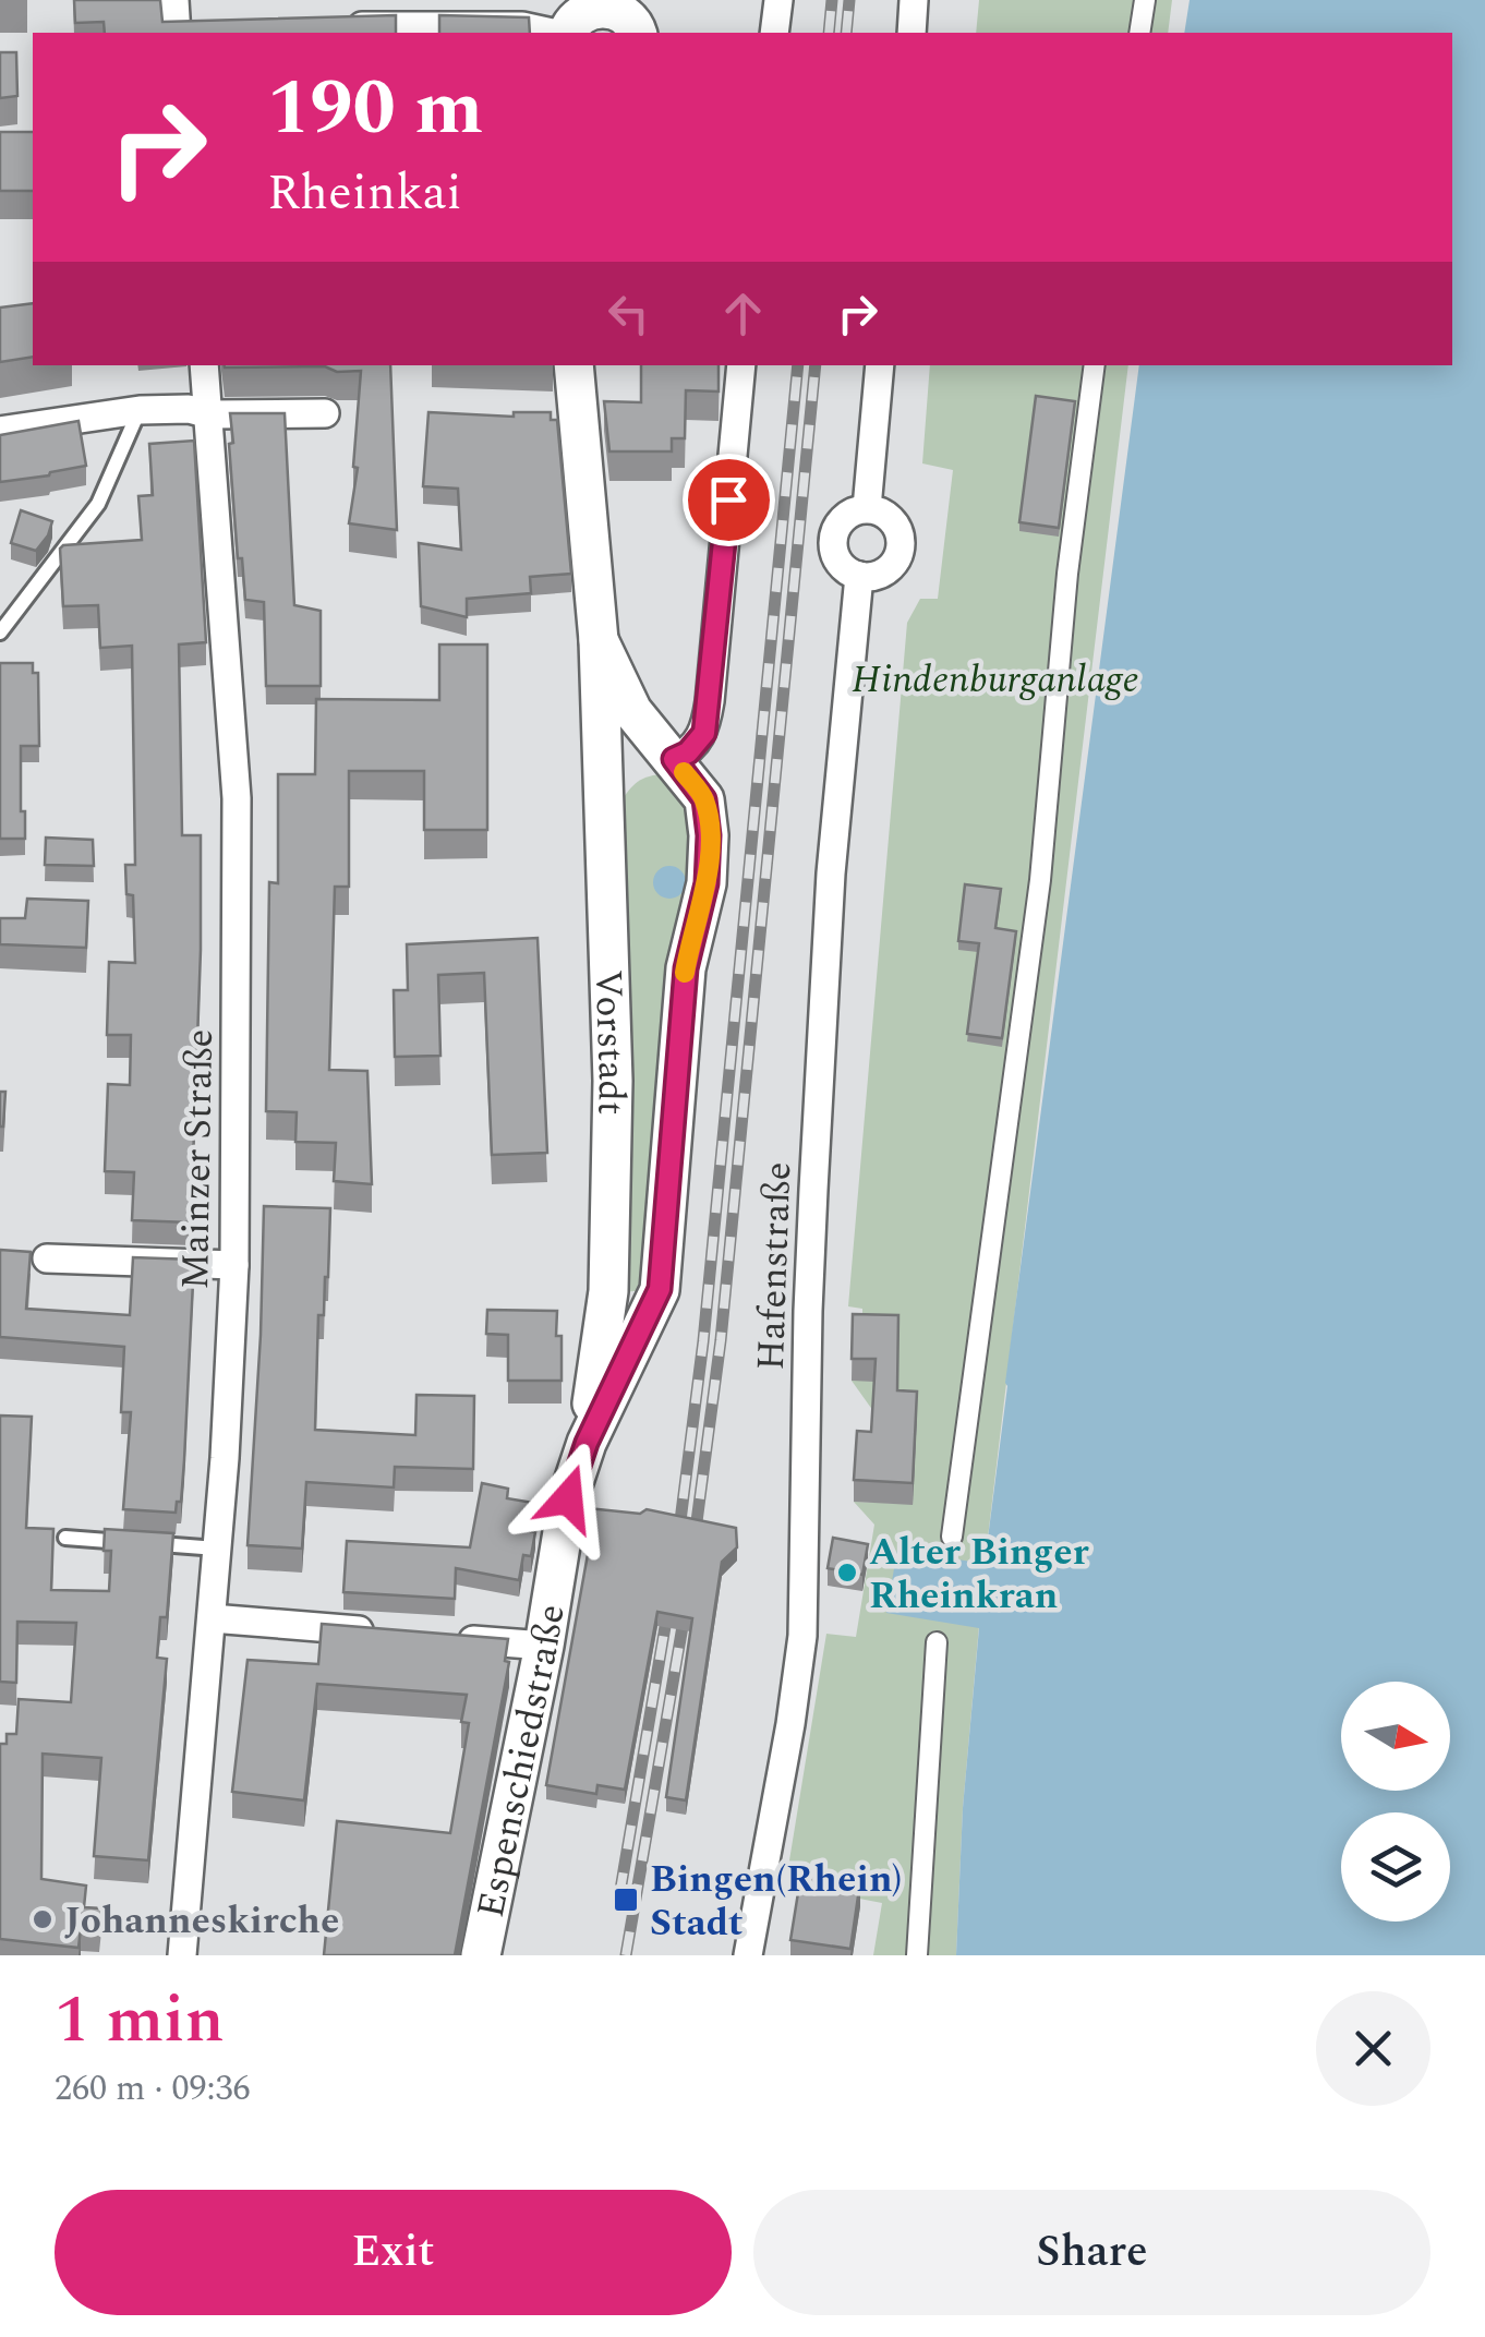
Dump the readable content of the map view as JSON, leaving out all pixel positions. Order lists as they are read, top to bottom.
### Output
{
  "streets": {
    "main road": ["Vorstadt", "Espenschiedstraße"],
    "street": ["Mainzer Straße", "Hafenstraße"]
  },
  "crossings": [
    ["Vorstadt", "Espenschiedstraße"]
  ],
  "parks": ["Hindenburganlage"],
  "places": {
    "other": ["Alter Binger Rheinkran", "Johanneskirche"],
    "transit": ["Bingen(Rhein) Stadt"]
  },
  "north": "right",
  "page": {
    "turn": ["190 m", "Rheinkai"],
    "heading": ["1 min", "260 m · 09:36"],
    "buttons": ["Exit", "Share"]
  }
}
